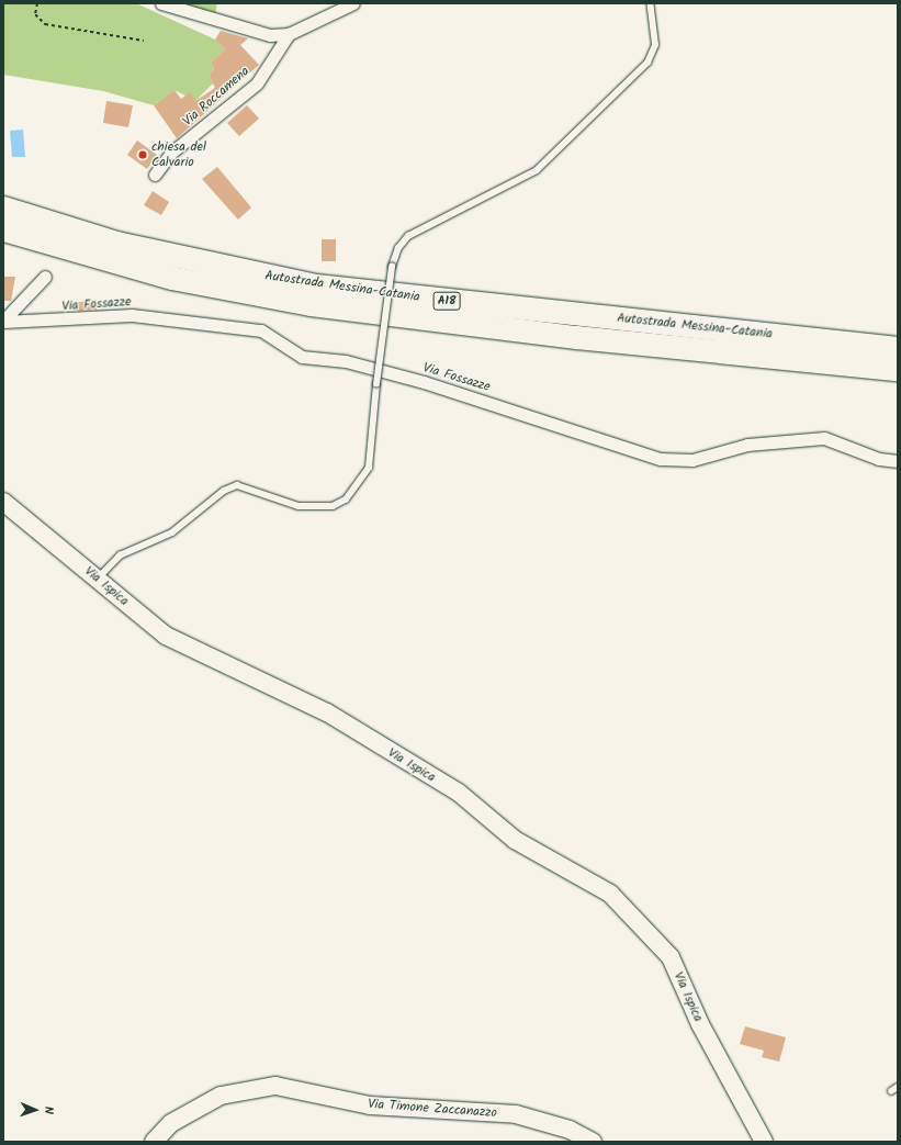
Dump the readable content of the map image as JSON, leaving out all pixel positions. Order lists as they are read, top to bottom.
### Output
{
  "streets": {
    "highway": ["Autostrada Messina-Catania", "A18"],
    "street": [
      "Via Roccamena",
      "Via Fossazze",
      "Via Ispica",
      "Via Timone Zaccanazzo"
    ]
  },
  "places": ["chiesa del Calvario"],
  "north": "right"
}
